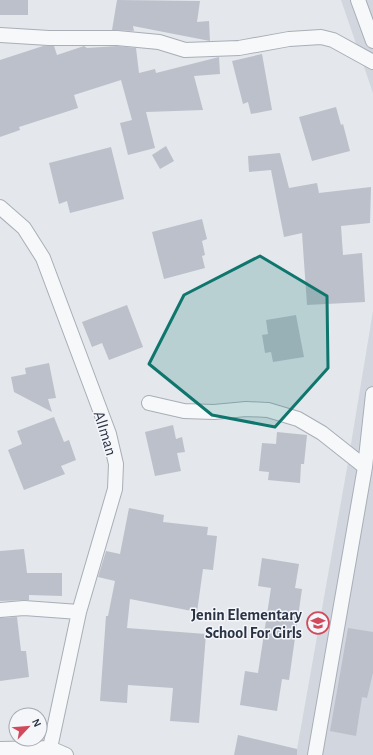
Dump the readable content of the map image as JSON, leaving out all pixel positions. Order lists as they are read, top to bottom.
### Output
{
  "streets": {
    "street": ["AlIman"]
  },
  "places": {
    "school or university": ["Jenin Elementary School For Girls"]
  },
  "north": "top right"
}
